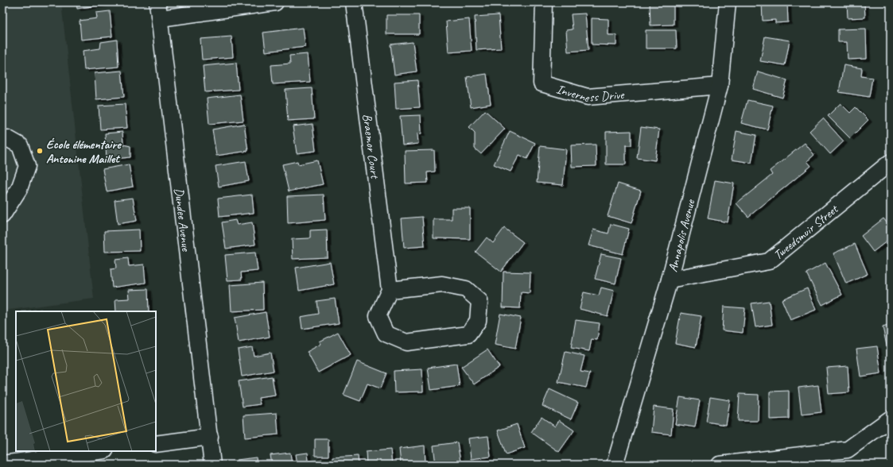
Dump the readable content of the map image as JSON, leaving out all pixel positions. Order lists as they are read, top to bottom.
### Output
{
  "streets": {
    "street": [
      "Inverness Drive",
      "Braemor Court",
      "Dundee Avenue",
      "Tweedsmuir Street",
      "Annapolis Avenue"
    ]
  },
  "crossings": [
    ["Inverness Drive", "Annapolis Avenue"],
    ["Tweedsmuir Street", "Annapolis Avenue"]
  ],
  "places": ["École élémentaire Antonine Maillet"]
}
